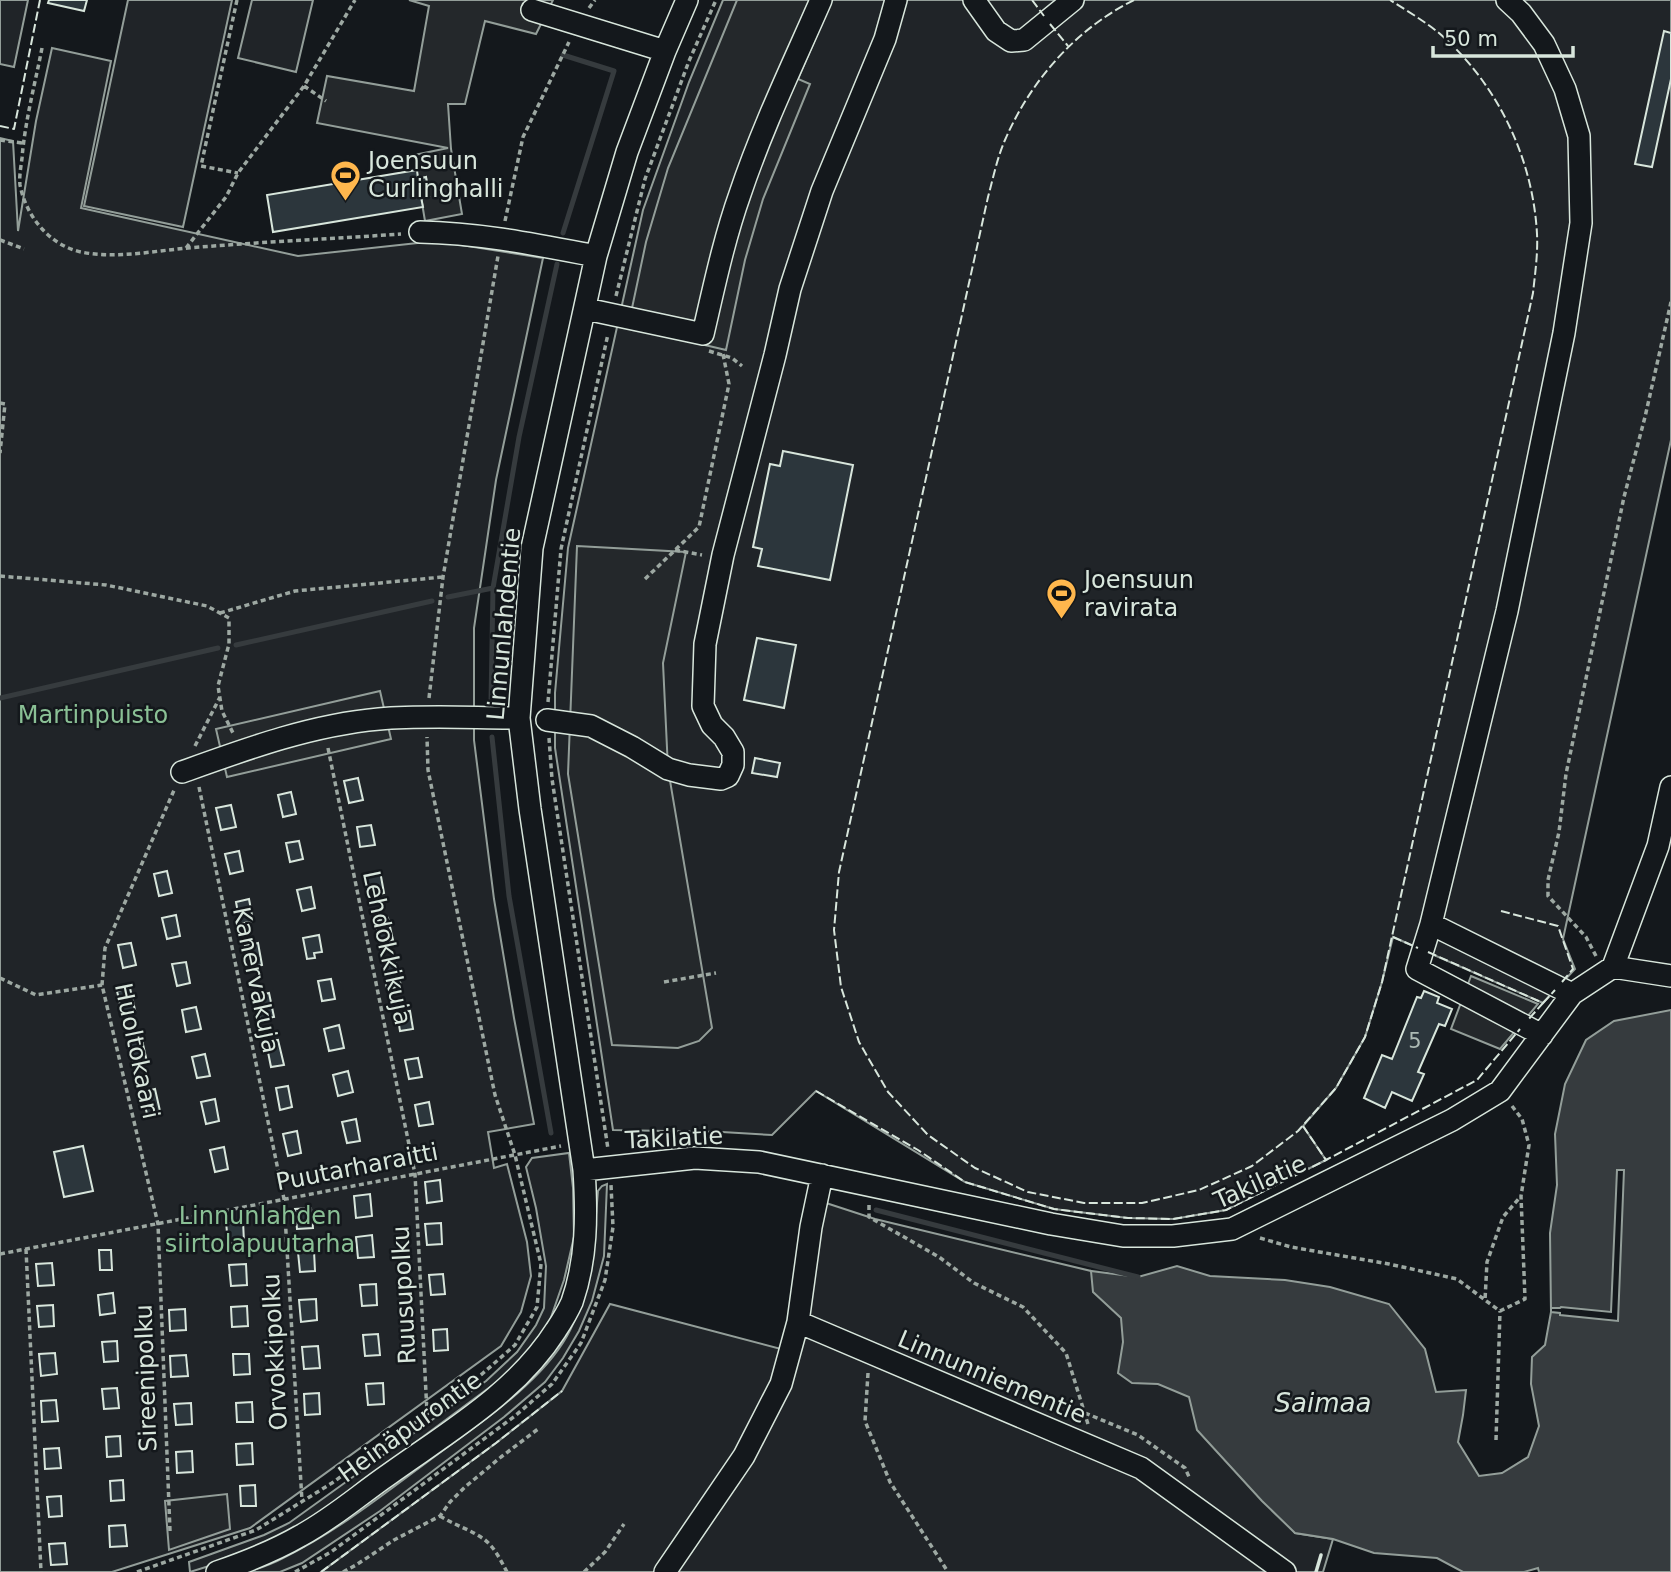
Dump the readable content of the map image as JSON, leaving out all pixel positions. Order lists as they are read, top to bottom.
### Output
{
  "streets": {
    "street": [
      "Linnunlahdentie",
      "Takilatie",
      "Linnunniementie",
      "Heinäpurontie"
    ],
    "path": [
      "Lehdokkikuja",
      "Kanervakuja",
      "Huoltokaari",
      "Puutarharaitti",
      "Ruusupolku",
      "Orvokkipolku",
      "Sireenipolku"
    ]
  },
  "crossings": [
    ["Linnunlahdentie", "Takilatie"],
    ["Linnunlahdentie", "Puutarharaitti"],
    ["Linnunlahdentie", "Heinäpurontie"],
    ["Lehdokkikuja", "Puutarharaitti"],
    ["Lehdokkikuja", "Ruusupolku"],
    ["Kanervakuja", "Huoltokaari"],
    ["Kanervakuja", "Puutarharaitti"],
    ["Kanervakuja", "Orvokkipolku"],
    ["Huoltokaari", "Puutarharaitti"],
    ["Huoltokaari", "Sireenipolku"],
    ["Puutarharaitti", "Ruusupolku"],
    ["Puutarharaitti", "Orvokkipolku"],
    ["Puutarharaitti", "Sireenipolku"]
  ],
  "water": ["Saimaa"],
  "parks": ["Martinpuisto", "Linnunlahden siirtolapuutarha"],
  "places": {
    "sports": ["Joensuun Curlinghalli", "Joensuun ravirata"]
  },
  "house_numbers": ["5"],
  "scale_bar": "50 m"
}
